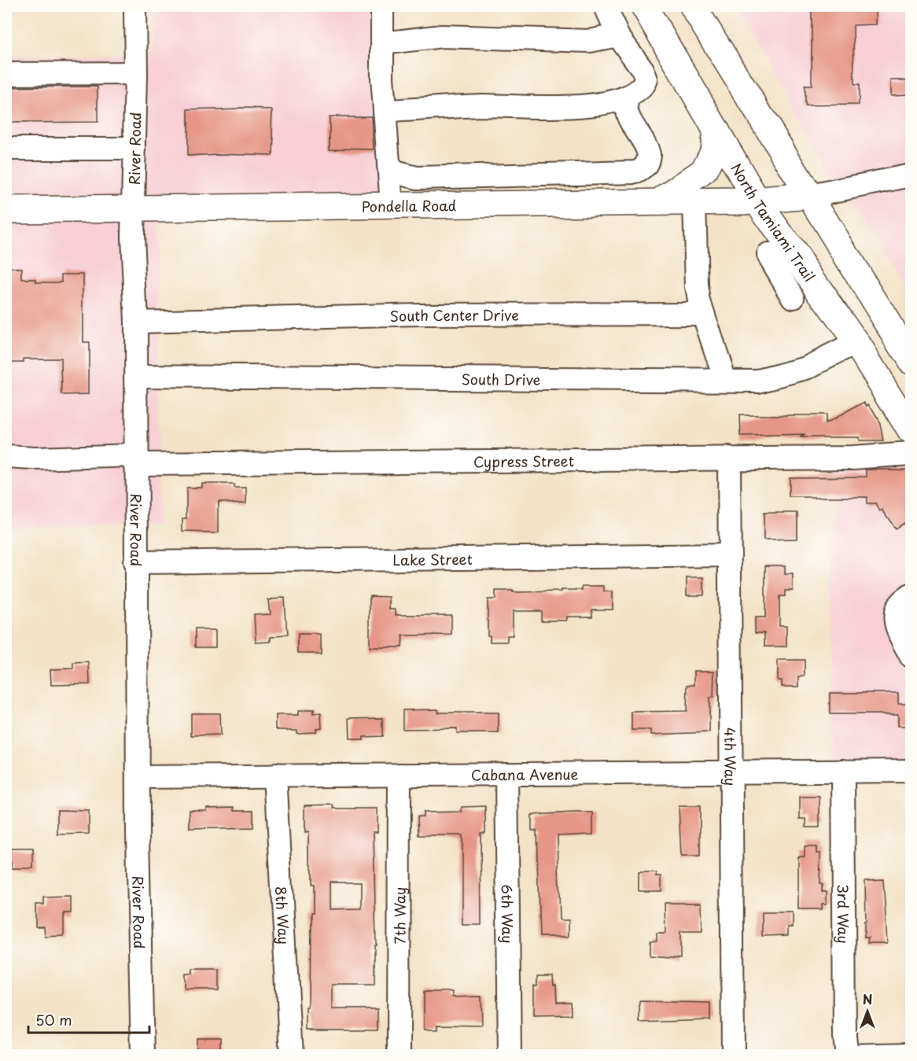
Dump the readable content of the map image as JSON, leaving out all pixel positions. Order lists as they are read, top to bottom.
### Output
{
  "streets": {
    "main road": ["Pondella Road", "North Tamiami Trail"],
    "street": [
      "River Road",
      "South Center Drive",
      "South Drive",
      "Cypress Street",
      "Lake Street",
      "4th Way",
      "Cabana Avenue",
      "3rd Way",
      "7th Way",
      "6th Way",
      "8th Way"
    ]
  },
  "crossings": [
    ["River Road", "Pondella Road"],
    ["River Road", "South Center Drive"],
    ["River Road", "South Drive"],
    ["River Road", "Cypress Street"],
    ["River Road", "Lake Street"],
    ["River Road", "Cabana Avenue"],
    ["Pondella Road", "North Tamiami Trail"],
    ["North Tamiami Trail", "South Drive"],
    ["Cypress Street", "4th Way"],
    ["Lake Street", "4th Way"],
    ["4th Way", "Cabana Avenue"],
    ["Cabana Avenue", "3rd Way"],
    ["Cabana Avenue", "7th Way"],
    ["Cabana Avenue", "6th Way"],
    ["Cabana Avenue", "8th Way"]
  ],
  "scale_bar": "50 m",
  "north": "top"
}
